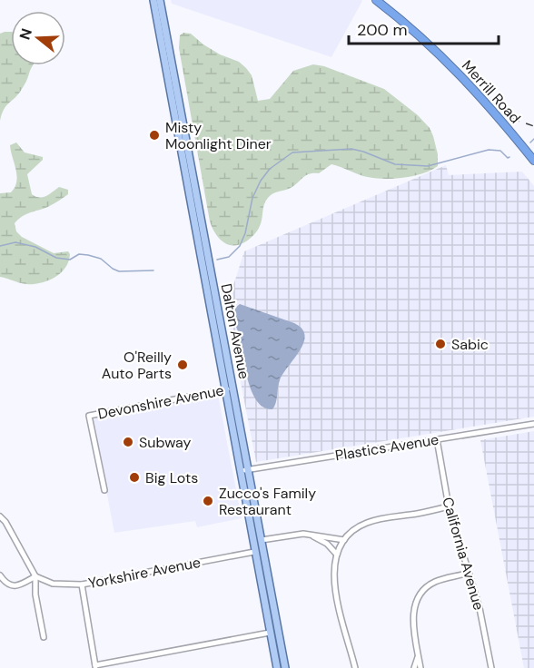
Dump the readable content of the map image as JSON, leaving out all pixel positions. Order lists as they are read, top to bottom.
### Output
{
  "streets": {
    "highway": ["Merrill Road"],
    "main road": ["Dalton Avenue"],
    "street": [
      "Devonshire Avenue",
      "Plastics Avenue",
      "California Avenue",
      "Yorkshire Avenue"
    ]
  },
  "crossings": [
    ["Dalton Avenue", "Devonshire Avenue"],
    ["Dalton Avenue", "Plastics Avenue"],
    ["Dalton Avenue", "Yorkshire Avenue"],
    ["Plastics Avenue", "California Avenue"]
  ],
  "places": [
    "Misty Moonlight Diner",
    "Sabic",
    "O'Reilly Auto Parts",
    "Subway",
    "Big Lots",
    "Zucco's Family Restaurant"
  ],
  "scale_bar": "200 m",
  "north": "left"
}
